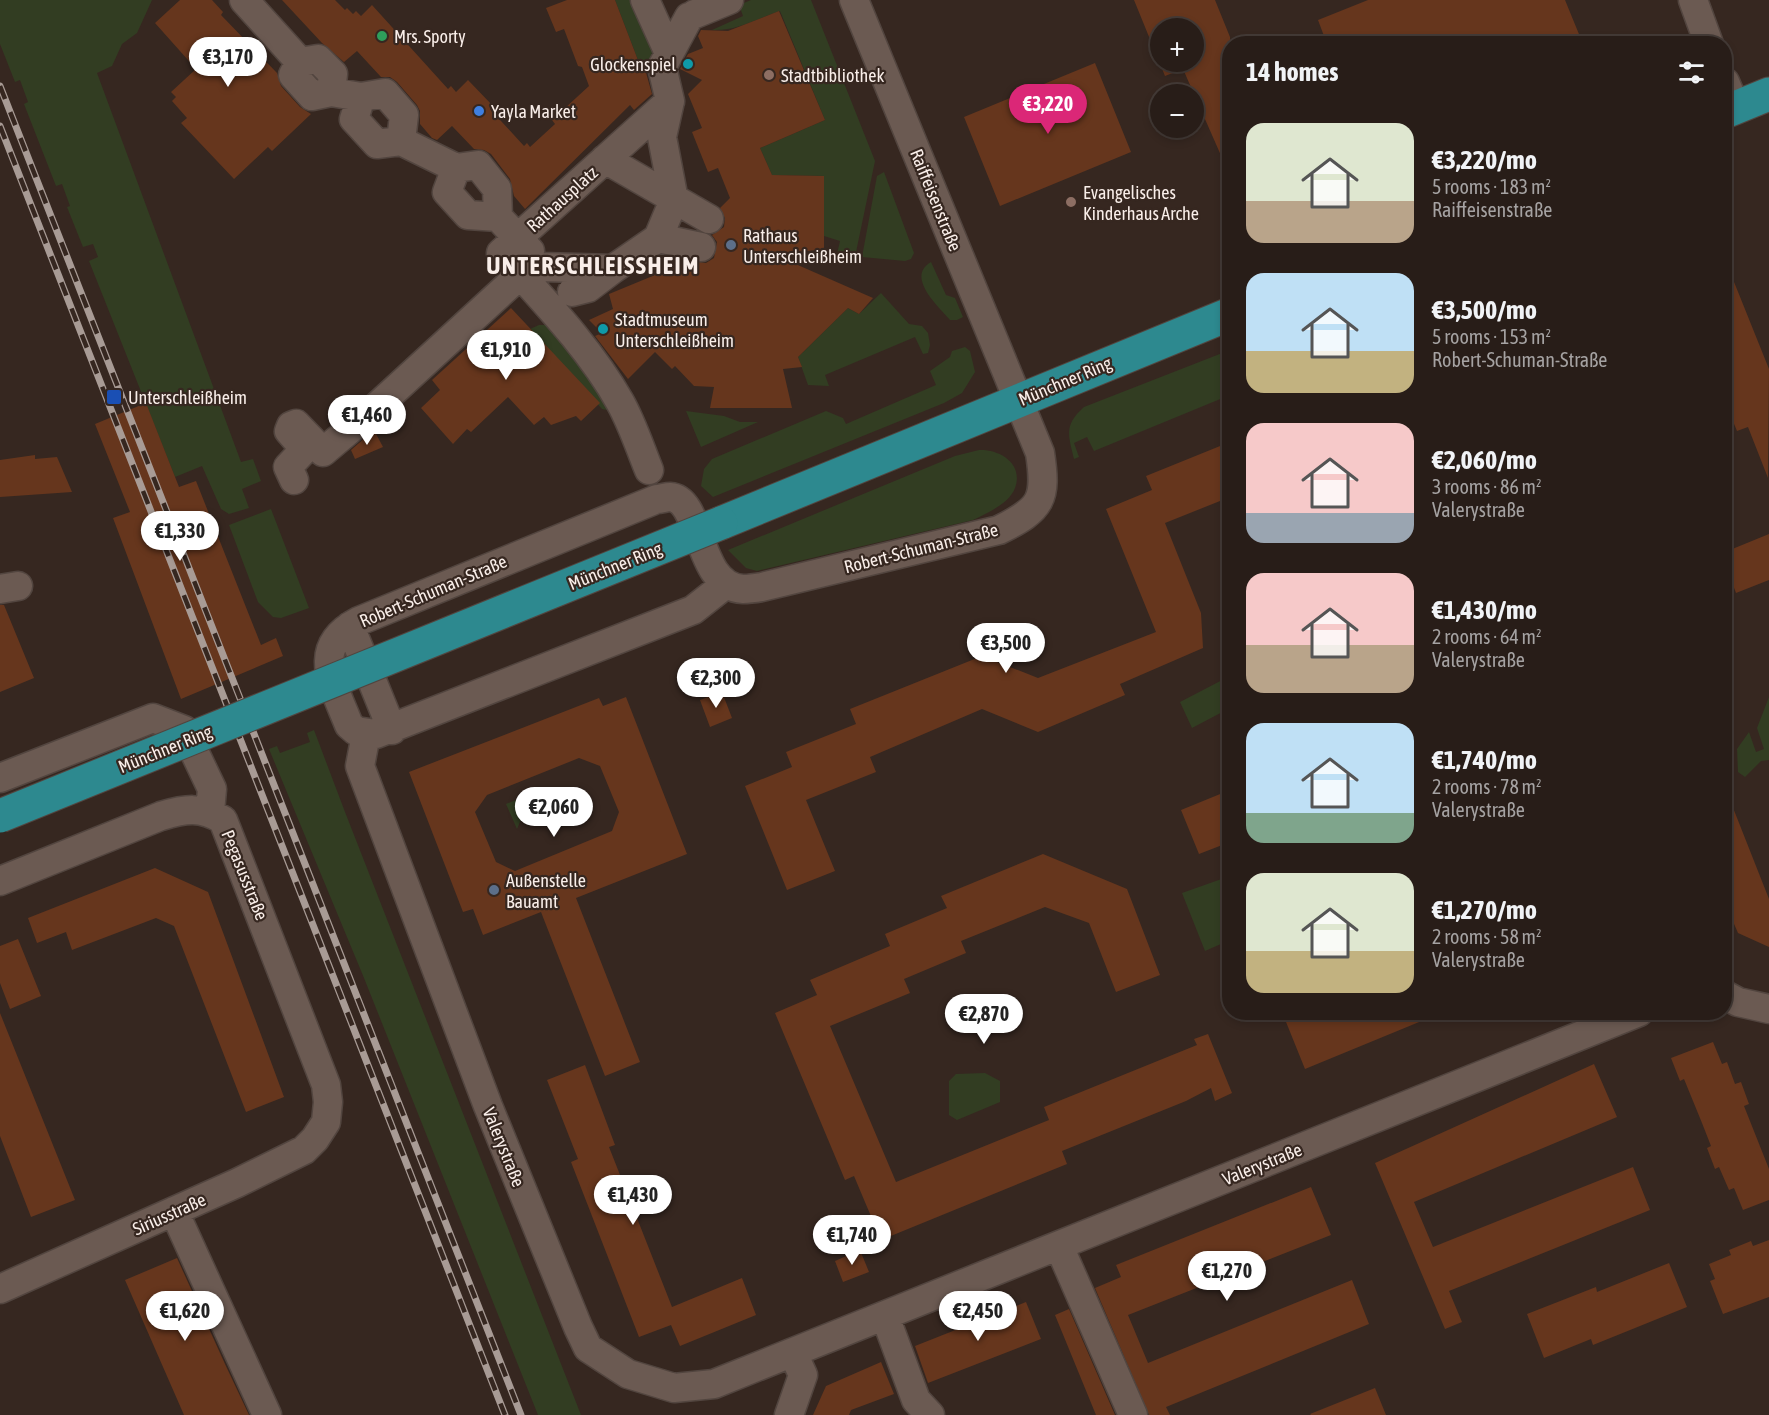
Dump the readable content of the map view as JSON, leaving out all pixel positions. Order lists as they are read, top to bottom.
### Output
{
  "streets": {
    "main road": ["Münchner Ring"],
    "street": [
      "Rathausplatz",
      "Raiffeisenstraße",
      "Robert-Schuman-Straße",
      "Pegasusstraße",
      "Valerystraße",
      "Siriusstraße"
    ]
  },
  "crossings": [
    ["Raiffeisenstraße", "Münchner Ring"],
    ["Raiffeisenstraße", "Robert-Schuman-Straße"],
    ["Münchner Ring", "Robert-Schuman-Straße"],
    ["Robert-Schuman-Straße", "Valerystraße"],
    ["Pegasusstraße", "Siriusstraße"]
  ],
  "districts": ["UNTERSCHLEISSHEIM"],
  "places": {
    "other": [
      "Mrs. Sporty",
      "Glockenspiel",
      "Stadtbibliothek",
      "Yayla Market",
      "Evangelisches Kinderhaus Arche",
      "Rathaus Unterschleißheim",
      "Stadtmuseum Unterschleißheim",
      "Außenstelle Bauamt"
    ],
    "transit": ["Unterschleißheim"]
  },
  "page": {
    "map_buttons": ["+", "−"],
    "heading": "14 homes",
    "price": [
      "€3,170",
      "€3,220",
      "€1,910",
      "€1,460",
      "€1,330",
      "€3,500",
      "€2,300",
      "€2,060",
      "€2,870",
      "€1,430",
      "€1,740",
      "€1,270",
      "€1,620",
      "€2,450"
    ],
    "list": [
      {
        "name": "€3,220/mo",
        "note": "5 rooms · 183 m² · Raiffeisenstraße"
      },
      {
        "name": "€3,500/mo",
        "note": "5 rooms · 153 m² · Robert-Schuman-Straße"
      },
      {
        "name": "€2,060/mo",
        "note": "3 rooms · 86 m² · Valerystraße"
      },
      {
        "name": "€1,430/mo",
        "note": "2 rooms · 64 m² · Valerystraße"
      },
      {
        "name": "€1,740/mo",
        "note": "2 rooms · 78 m² · Valerystraße"
      },
      {
        "name": "€1,270/mo",
        "note": "2 rooms · 58 m² · Valerystraße"
      }
    ]
  }
}
